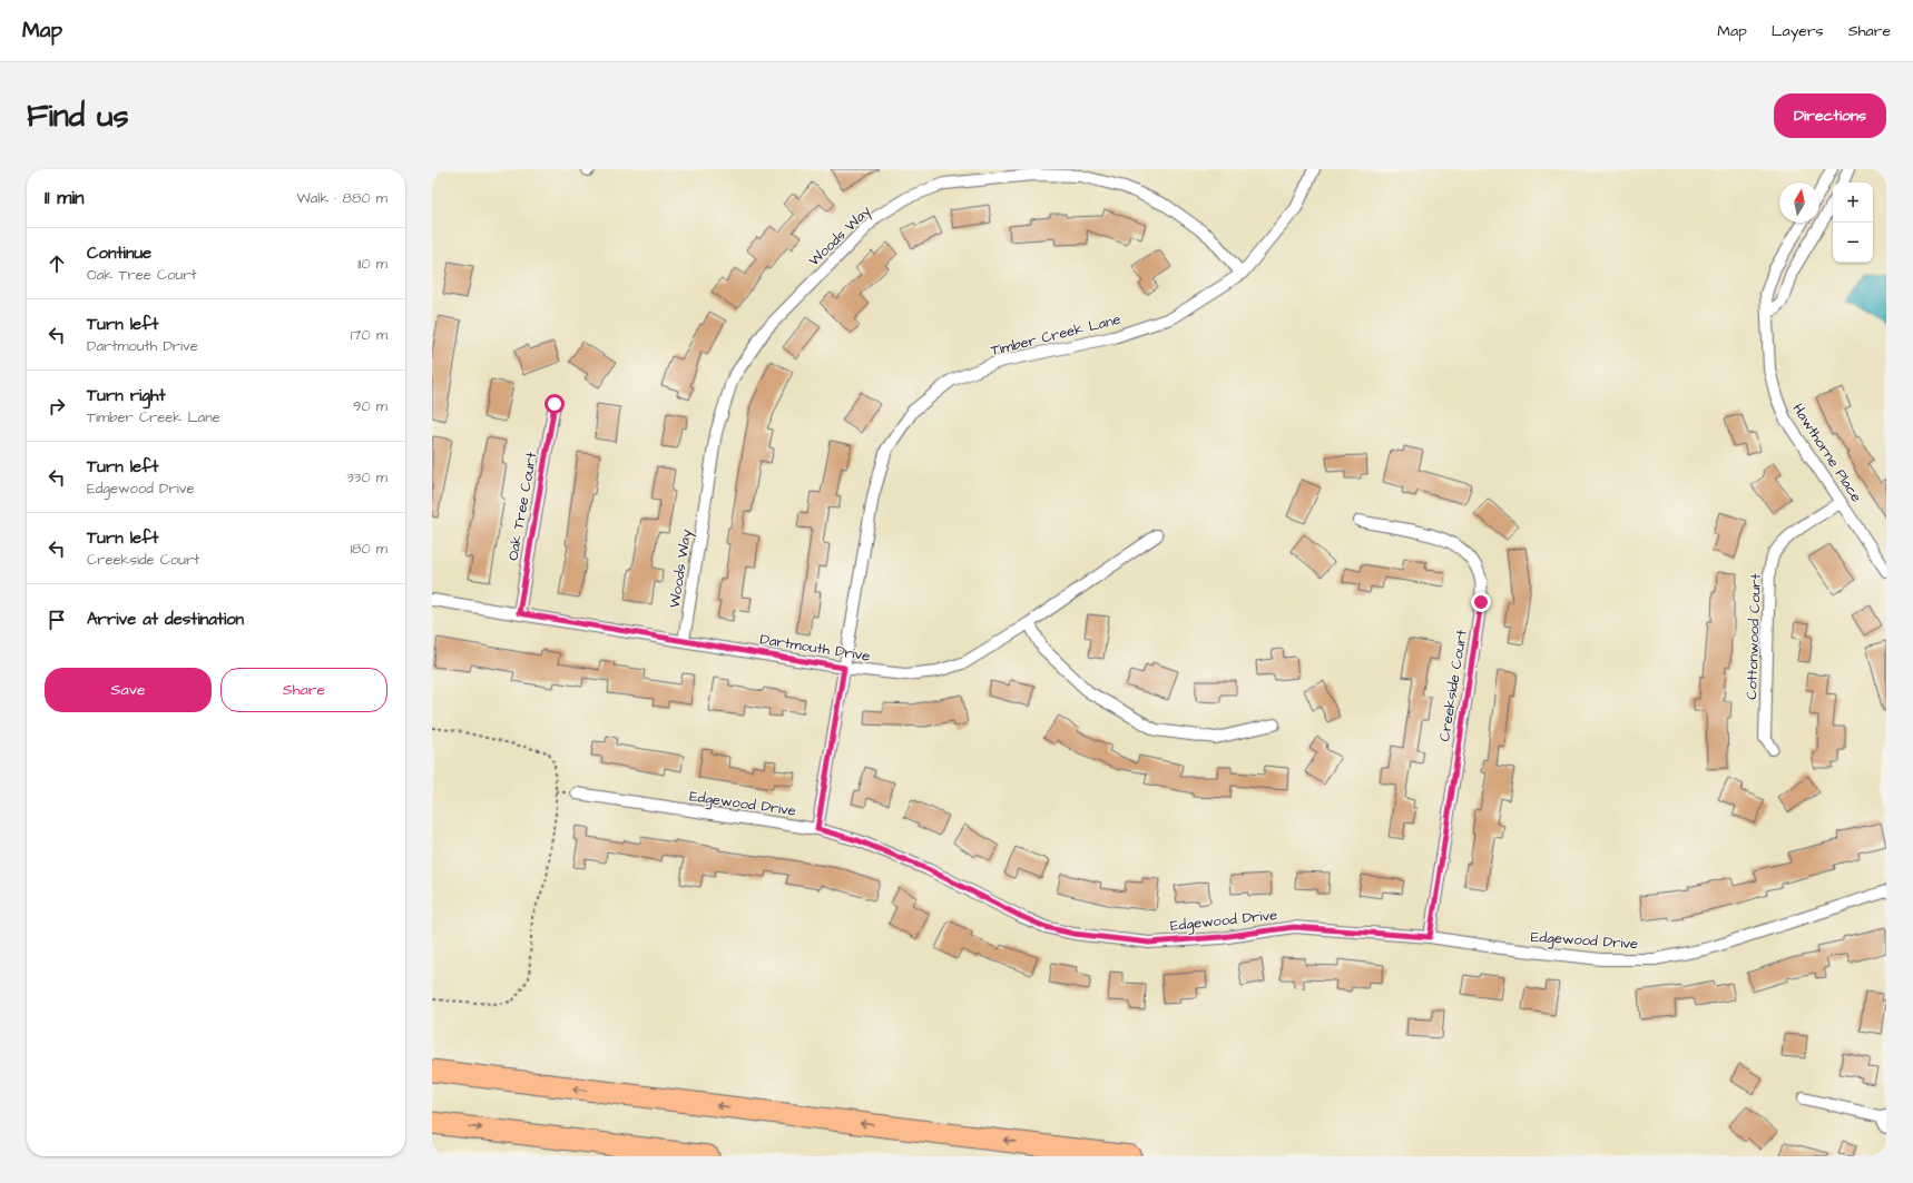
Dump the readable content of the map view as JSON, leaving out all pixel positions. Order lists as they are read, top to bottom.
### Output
{
  "streets": {
    "street": [
      "Woods Way",
      "Timber Creek Lane",
      "Hawthorne Place",
      "Oak Tree Court",
      "Cottonwood Court",
      "Dartmouth Drive",
      "Creekside Court",
      "Edgewood Drive"
    ]
  },
  "crossings": [
    ["Woods Way", "Timber Creek Lane"],
    ["Woods Way", "Dartmouth Drive"],
    ["Timber Creek Lane", "Dartmouth Drive"],
    ["Timber Creek Lane", "Edgewood Drive"],
    ["Hawthorne Place", "Cottonwood Court"],
    ["Oak Tree Court", "Dartmouth Drive"],
    ["Creekside Court", "Edgewood Drive"]
  ],
  "north": "top",
  "page": {
    "header": "Map",
    "nav": ["Map", "Layers", "Share"],
    "buttons": [
      "Directions",
      ["Save", "Share"]
    ],
    "title": "Find us",
    "heading": ["11 min", "Walk · 880 m"],
    "map_buttons": ["+", "−"],
    "list": [
      ["Continue", "Oak Tree Court", "110 m"],
      ["Turn left", "Dartmouth Drive", "170 m"],
      ["Turn right", "Timber Creek Lane", "90 m"],
      ["Turn left", "Edgewood Drive", "330 m"],
      ["Turn left", "Creekside Court", "180 m"],
      "Arrive at destination"
    ]
  }
}
